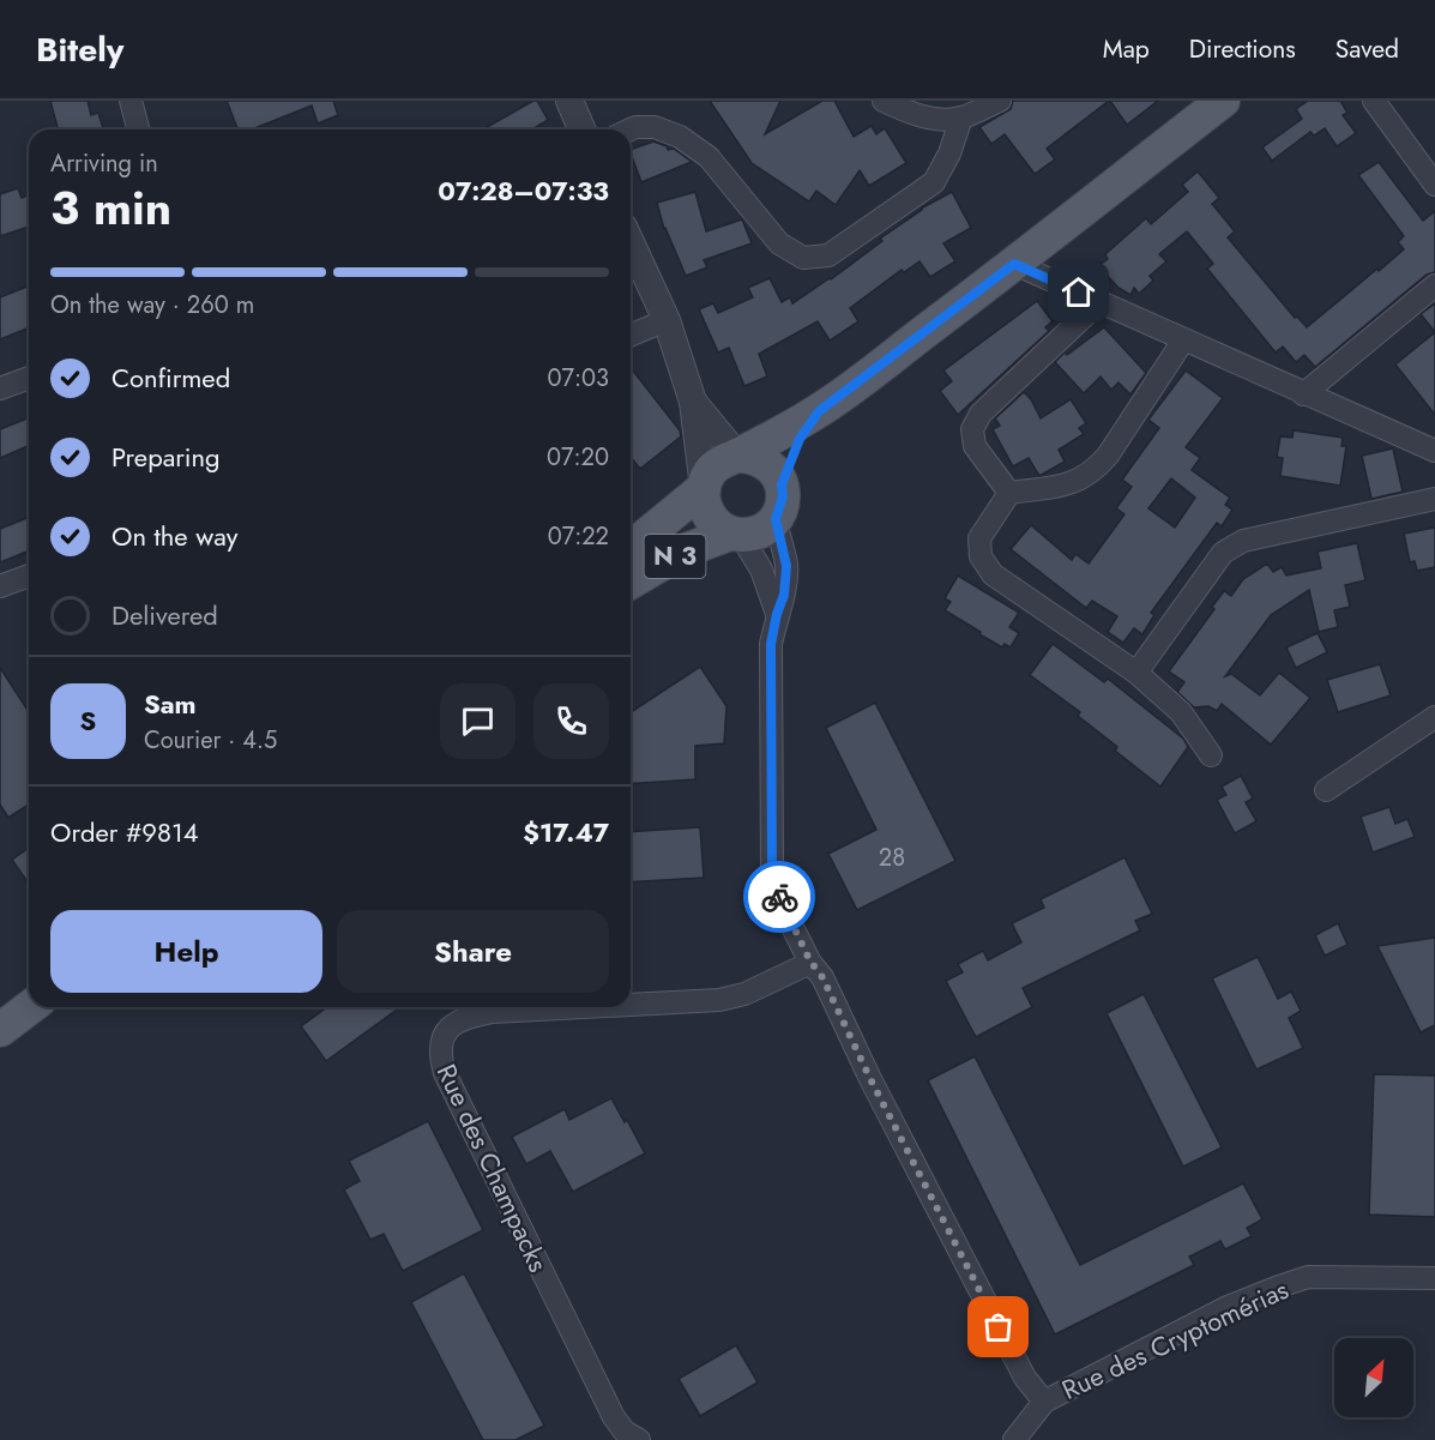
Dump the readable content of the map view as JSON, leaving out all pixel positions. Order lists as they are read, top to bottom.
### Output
{
  "streets": {
    "main road": ["N 3"],
    "street": ["Rue des Champacks", "Rue des Cryptomérias"]
  },
  "house_numbers": ["28"],
  "north": "top right",
  "page": {
    "header": "Bitely",
    "nav": ["Map", "Directions", "Saved"],
    "heading": ["3 min", "Arriving in", "07:28–07:33"],
    "panel": [
      "Sam",
      "Courier · 4.5",
      "Order #9814",
      "$17.47"
    ],
    "bar": "On the way · 260 m",
    "list": [
      ["Confirmed", "07:03"],
      ["Preparing", "07:20"],
      ["On the way", "07:22"],
      "Delivered"
    ],
    "round": "S",
    "buttons": ["Help", "Share"]
  }
}
